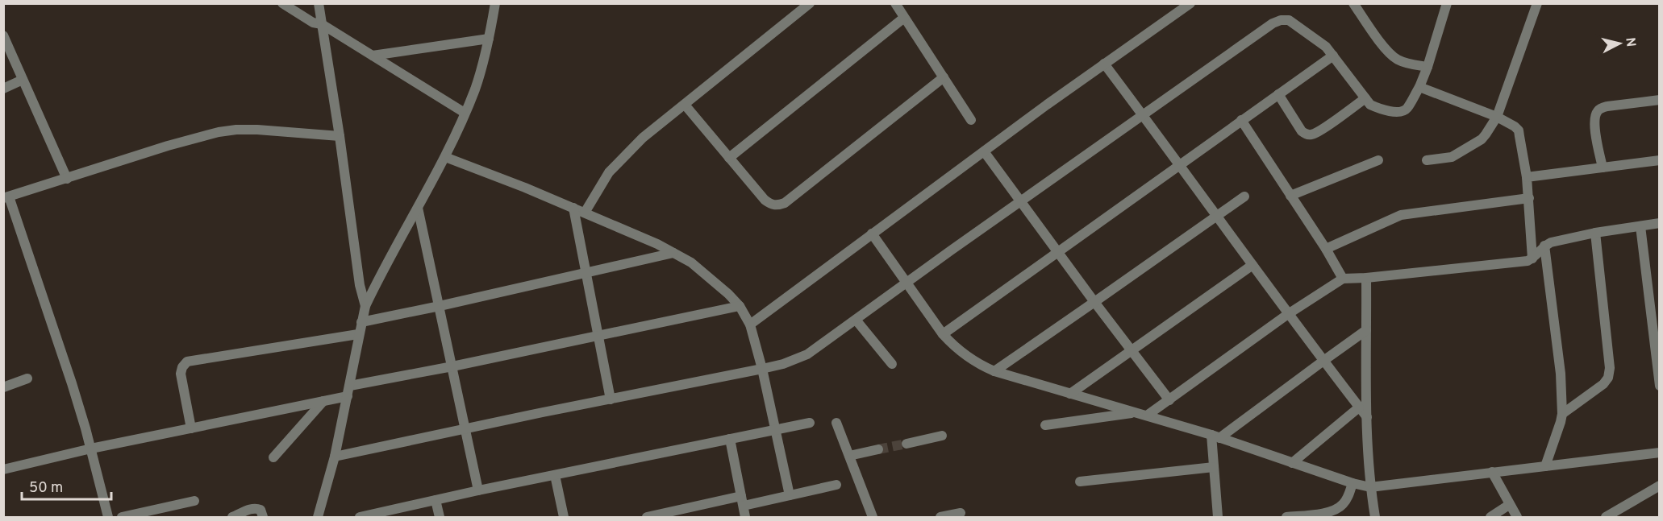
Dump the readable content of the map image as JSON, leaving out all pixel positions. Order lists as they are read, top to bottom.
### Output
{
  "scale_bar": "50 m",
  "north": "right"
}
